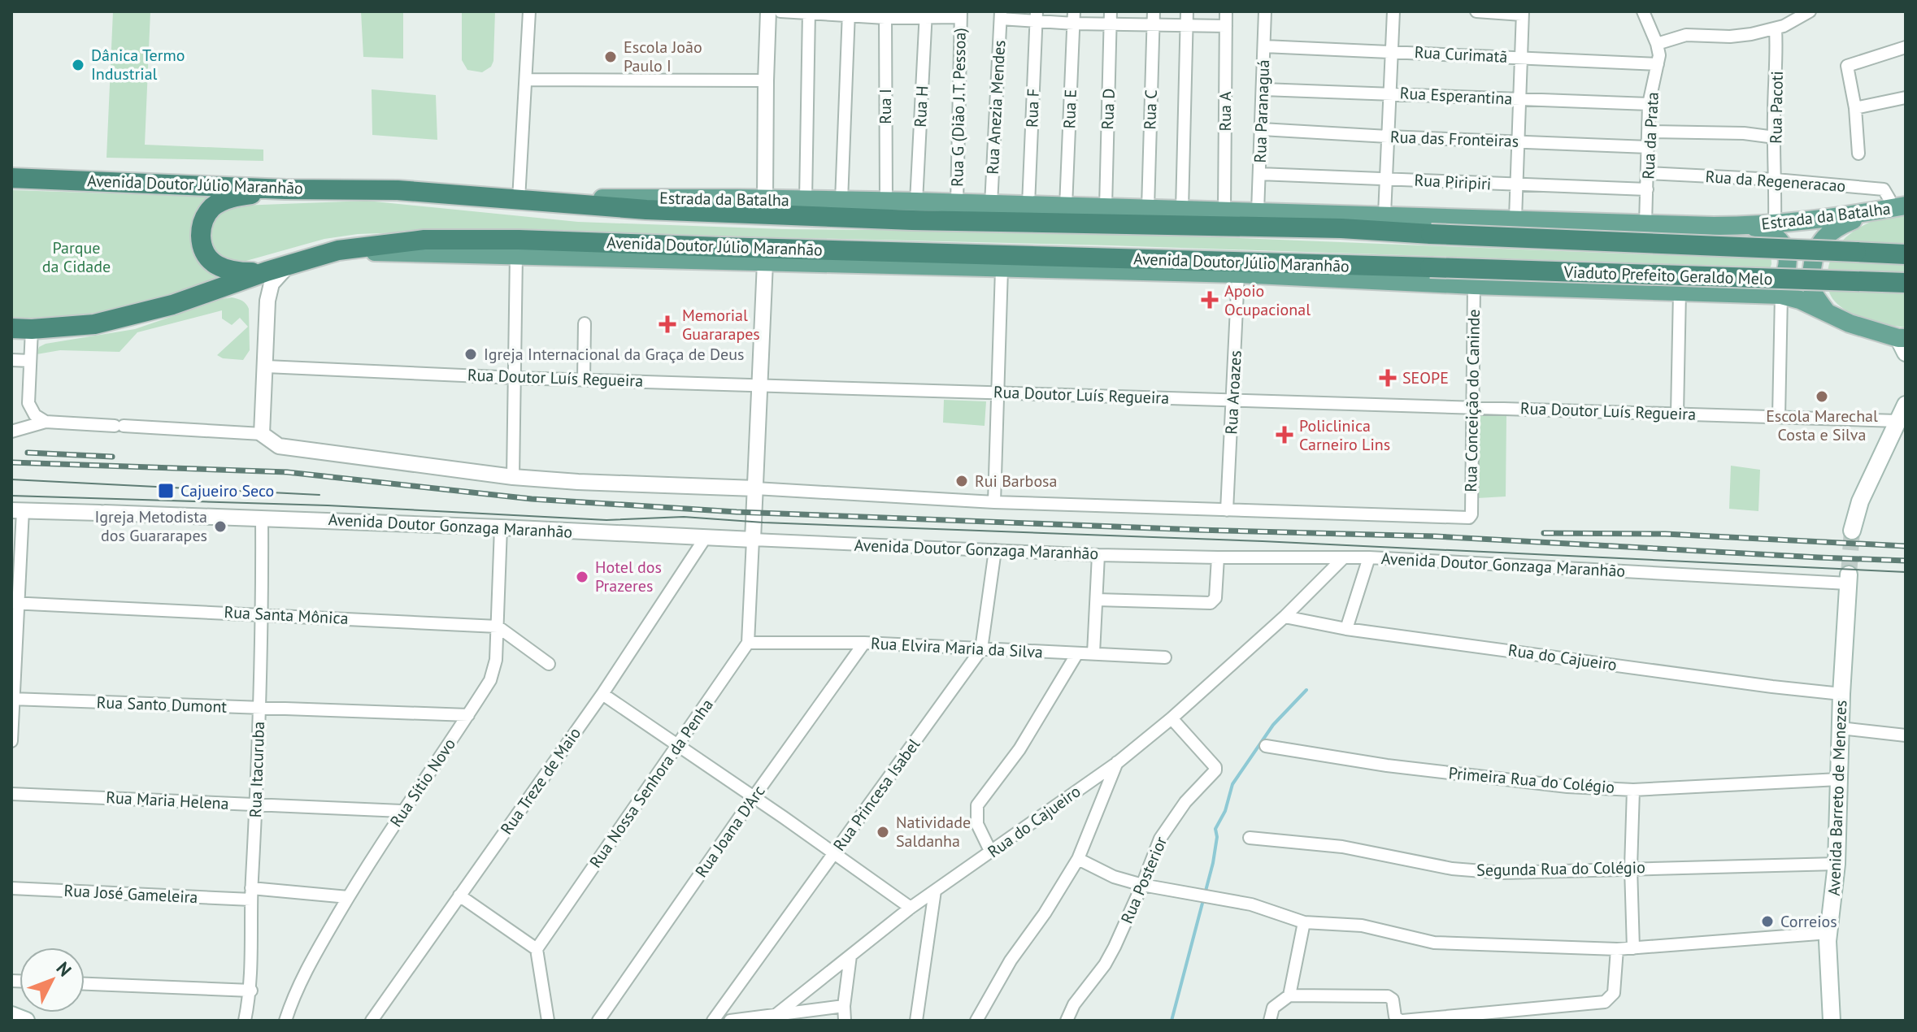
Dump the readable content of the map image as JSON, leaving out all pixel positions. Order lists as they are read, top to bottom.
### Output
{
  "streets": {
    "highway": ["Avenida Doutor Júlio Maranhão", "Viaduto Prefeito Geraldo Melo"],
    "main road": ["Estrada da Batalha", "Avenida Barreto de Menezes"],
    "street": [
      "Rua Curimatã",
      "Rua Esperantina",
      "Rua I",
      "Rua H",
      "Rua G (Dião J.T. Pessoa)",
      "Rua Anezia Mendes",
      "Rua Pacoti",
      "Rua F",
      "Rua E",
      "Rua D",
      "Rua C",
      "Rua A",
      "Rua Paranaguá",
      "Rua da Prata",
      "Rua das Fronteiras",
      "Rua da Regeneracao",
      "Rua Piripiri",
      "Rua Doutor Luís Regueira",
      "Rua Aroazes",
      "Rua Conceição do Caninde",
      "Avenida Doutor Gonzaga Maranhão",
      "Rua Santa Mônica",
      "Rua Elvira Maria da Silva",
      "Rua do Cajueiro",
      "Rua Santo Dumont",
      "Rua Itacuruba",
      "Primeira Rua do Colégio",
      "Rua Treze de Maio",
      "Rua Sítio Novo",
      "Rua Nossa Senhora da Penha",
      "Rua Princesa Isabel",
      "Rua Maria Helena",
      "Rua Joana D'Arc",
      "Segunda Rua do Colégio",
      "Rua Posterior",
      "Rua José Gameleira"
    ]
  },
  "crossings": [
    ["Rua Curimatã", "Rua Paranaguá"],
    ["Rua Curimatã", "Rua da Prata"],
    ["Rua Esperantina", "Rua Paranaguá"],
    ["Rua Esperantina", "Rua da Prata"],
    ["Rua I", "Estrada da Batalha"],
    ["Rua H", "Estrada da Batalha"],
    ["Rua Pacoti", "Rua da Regeneracao"],
    ["Rua Pacoti", "Estrada da Batalha"],
    ["Rua Paranaguá", "Rua das Fronteiras"],
    ["Rua Paranaguá", "Rua Piripiri"],
    ["Rua da Prata", "Rua das Fronteiras"],
    ["Rua da Prata", "Rua da Regeneracao"],
    ["Rua da Prata", "Rua Piripiri"],
    ["Rua da Regeneracao", "Estrada da Batalha"],
    ["Avenida Doutor Júlio Maranhão", "Estrada da Batalha"],
    ["Avenida Doutor Júlio Maranhão", "Viaduto Prefeito Geraldo Melo"],
    ["Avenida Doutor Júlio Maranhão", "Rua Aroazes"],
    ["Avenida Doutor Júlio Maranhão", "Rua Conceição do Caninde"],
    ["Rua Doutor Luís Regueira", "Rua Aroazes"],
    ["Rua Doutor Luís Regueira", "Rua Conceição do Caninde"],
    ["Rua Aroazes", "Rua Conceição do Caninde"],
    ["Avenida Doutor Gonzaga Maranhão", "Rua do Cajueiro"],
    ["Avenida Doutor Gonzaga Maranhão", "Rua Itacuruba"],
    ["Avenida Doutor Gonzaga Maranhão", "Rua Treze de Maio"],
    ["Avenida Doutor Gonzaga Maranhão", "Rua Sítio Novo"],
    ["Avenida Doutor Gonzaga Maranhão", "Rua Princesa Isabel"],
    ["Avenida Doutor Gonzaga Maranhão", "Avenida Barreto de Menezes"],
    ["Rua Santa Mônica", "Rua Itacuruba"],
    ["Rua Santa Mônica", "Rua Sítio Novo"],
    ["Rua Elvira Maria da Silva", "Rua Nossa Senhora da Penha"],
    ["Rua Elvira Maria da Silva", "Rua Princesa Isabel"],
    ["Rua Elvira Maria da Silva", "Rua Joana D'Arc"],
    ["Rua do Cajueiro", "Avenida Barreto de Menezes"],
    ["Rua do Cajueiro", "Rua Posterior"],
    ["Rua Santo Dumont", "Rua Itacuruba"],
    ["Rua Santo Dumont", "Rua Sítio Novo"],
    ["Rua Itacuruba", "Rua Maria Helena"],
    ["Rua Itacuruba", "Rua José Gameleira"],
    ["Primeira Rua do Colégio", "Avenida Barreto de Menezes"],
    ["Rua Sítio Novo", "Rua Maria Helena"],
    ["Rua Sítio Novo", "Rua José Gameleira"],
    ["Avenida Barreto de Menezes", "Segunda Rua do Colégio"]
  ],
  "parks": ["Parque da Cidade"],
  "places": {
    "other": [
      "Escola João Paulo I",
      "Dânica Termo Industrial",
      "Igreja Internacional da Graça de Deus",
      "Escola Marechal Costa e Silva",
      "Rui Barbosa",
      "Igreja Metodista dos Guararapes",
      "Hotel dos Prazeres",
      "Natividade Saldanha",
      "Correios"
    ],
    "health": [
      "Apoio Ocupacional",
      "Memorial Guararapes",
      "SEOPE",
      "Policlinica Carneiro Lins"
    ],
    "transit": ["Cajueiro Seco"]
  },
  "north": "top right"
}
